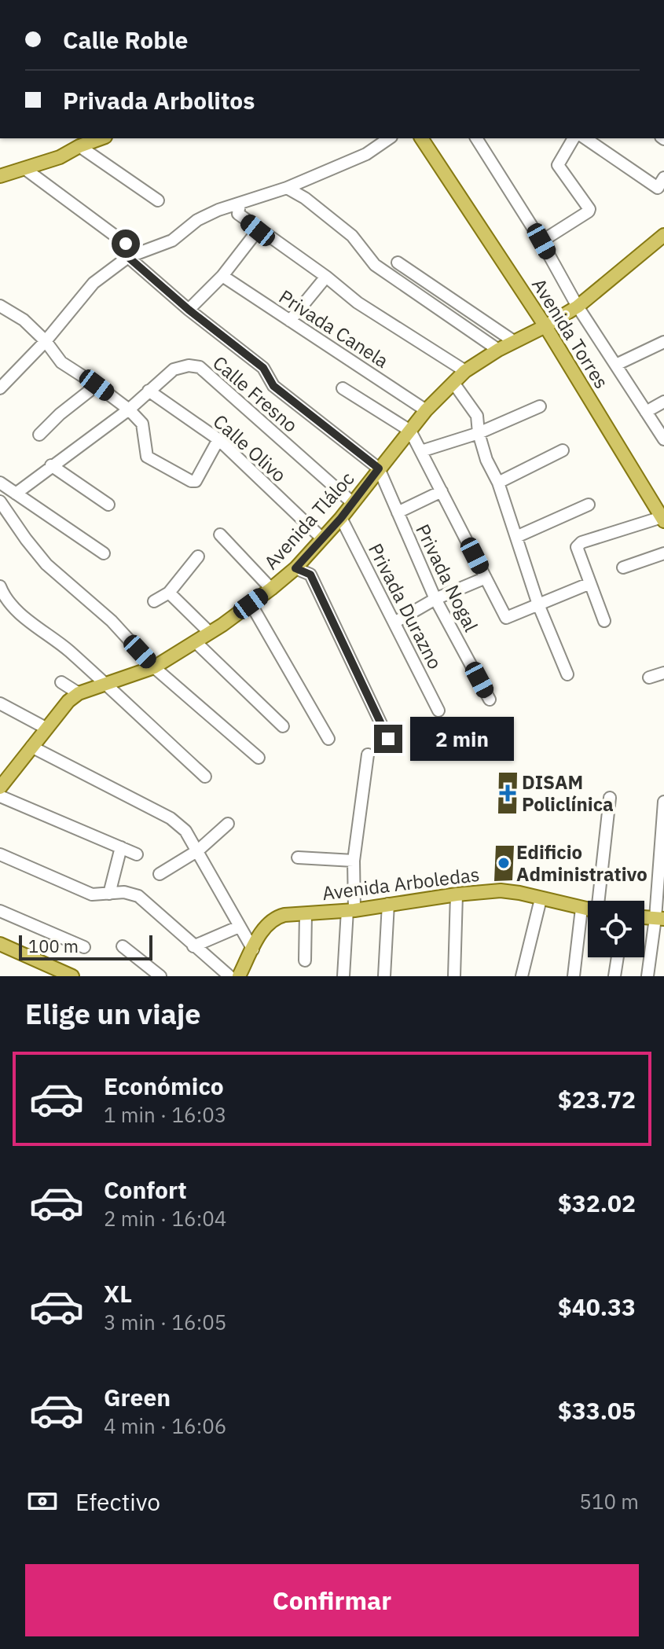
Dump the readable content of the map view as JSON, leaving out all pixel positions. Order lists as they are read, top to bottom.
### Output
{
  "streets": {
    "main road": ["Avenida Torres", "Avenida Tláloc", "Avenida Arboledas"],
    "street": [
      "Privada Canela",
      "Calle Fresno",
      "Calle Olivo",
      "Privada Nogal",
      "Privada Durazno"
    ]
  },
  "crossings": [
    ["Privada Canela", "Avenida Tláloc"],
    ["Avenida Torres", "Avenida Tláloc"],
    ["Calle Fresno", "Calle Olivo"],
    ["Calle Fresno", "Avenida Tláloc"],
    ["Calle Olivo", "Avenida Tláloc"],
    ["Avenida Tláloc", "Privada Nogal"],
    ["Avenida Tláloc", "Privada Durazno"]
  ],
  "places": {
    "health": ["DISAM Policlínica"],
    "other": ["Edificio Administrativo"]
  },
  "scale_bar": "100 m",
  "page": {
    "banner": ["Calle Roble", "Privada Arbolitos"],
    "bubble": "2 min",
    "scale": "100 m",
    "heading": "Elige un viaje",
    "list": [
      {
        "name": "Económico",
        "note": "1 min · 16:03",
        "value": "$23.72"
      },
      {
        "name": "Confort",
        "note": "2 min · 16:04",
        "value": "$32.02"
      },
      {
        "name": "XL",
        "note": "3 min · 16:05",
        "value": "$40.33"
      },
      {
        "name": "Green",
        "note": "4 min · 16:06",
        "value": "$33.05"
      }
    ],
    "pay": ["Efectivo", "510 m"],
    "buttons": "Confirmar"
  }
}
